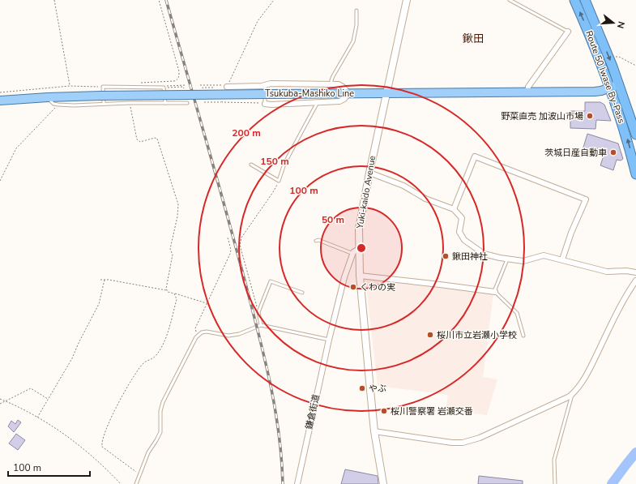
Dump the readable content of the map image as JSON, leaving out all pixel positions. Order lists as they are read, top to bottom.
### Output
{
  "streets": {
    "highway": ["Route 50 Iwase By-Pass"],
    "main road": ["Tsukuba-Mashiko Line"],
    "street": ["Yuki-kaido Avenue", "鎌倉街道"]
  },
  "crossings": [
    ["Route 50 Iwase By-Pass", "Tsukuba-Mashiko Line"],
    ["Tsukuba-Mashiko Line", "Yuki-kaido Avenue"]
  ],
  "districts": ["鍬田"],
  "places": [
    "野菜直売 加波山市場",
    "茨城日産自動車",
    "鍬田神社",
    "くわの実",
    "桜川市立岩瀬小学校",
    "やぶ",
    "桜川警察署 岩瀬交番"
  ],
  "scale_bar": "100 m",
  "north": "right",
  "rings": [
    "200 m",
    "150 m",
    "100 m",
    "50 m"
  ]
}
